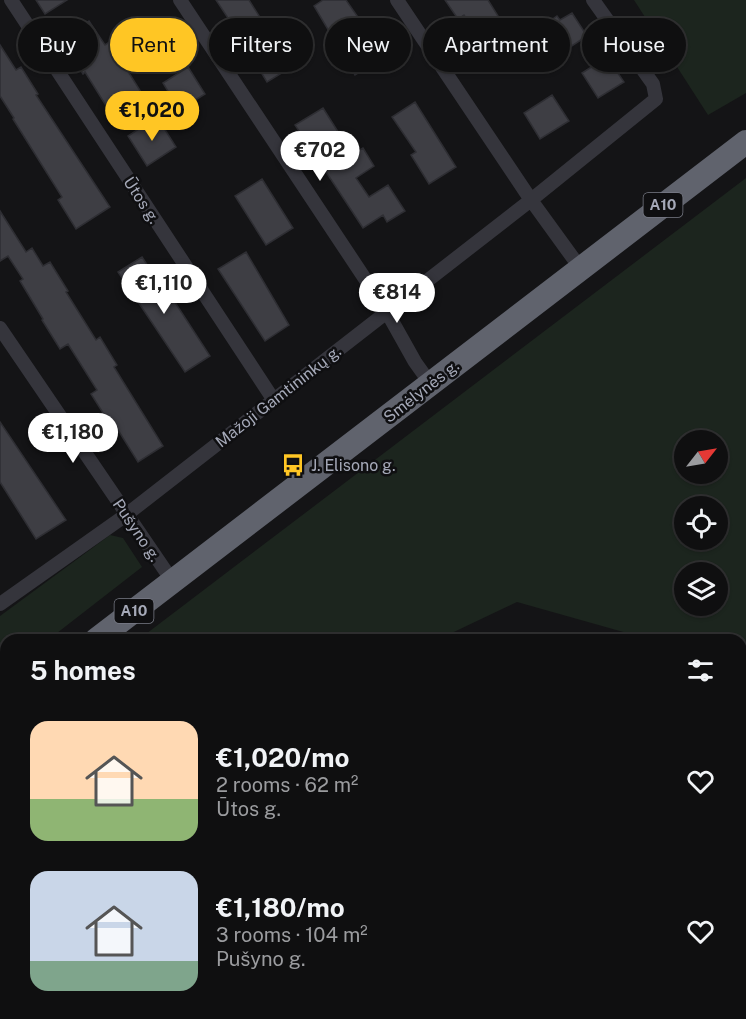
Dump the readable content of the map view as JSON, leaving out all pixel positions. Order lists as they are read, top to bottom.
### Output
{
  "streets": {
    "highway": ["A10", "Smėlynės g."],
    "street": ["Ūtos g.", "Mažoji Gamtininkų g.", "Pušyno g."]
  },
  "crossings": [
    ["Ūtos g.", "Mažoji Gamtininkų g."],
    ["Smėlynės g.", "Pušyno g."],
    ["Mažoji Gamtininkų g.", "Pušyno g."]
  ],
  "places": {
    "bus stop": ["J. Elisono g."]
  },
  "north": "top right",
  "page": {
    "chip": [
      "Buy",
      "Rent",
      "Filters",
      "New",
      "Apartment",
      "House"
    ],
    "price": [
      "€1,020",
      "€702",
      "€1,110",
      "€814",
      "€1,180"
    ],
    "heading": "5 homes",
    "list": [
      {
        "name": "€1,020/mo",
        "note": "2 rooms · 62 m² · Ūtos g."
      },
      {
        "name": "€1,180/mo",
        "note": "3 rooms · 104 m² · Pušyno g."
      }
    ]
  }
}
